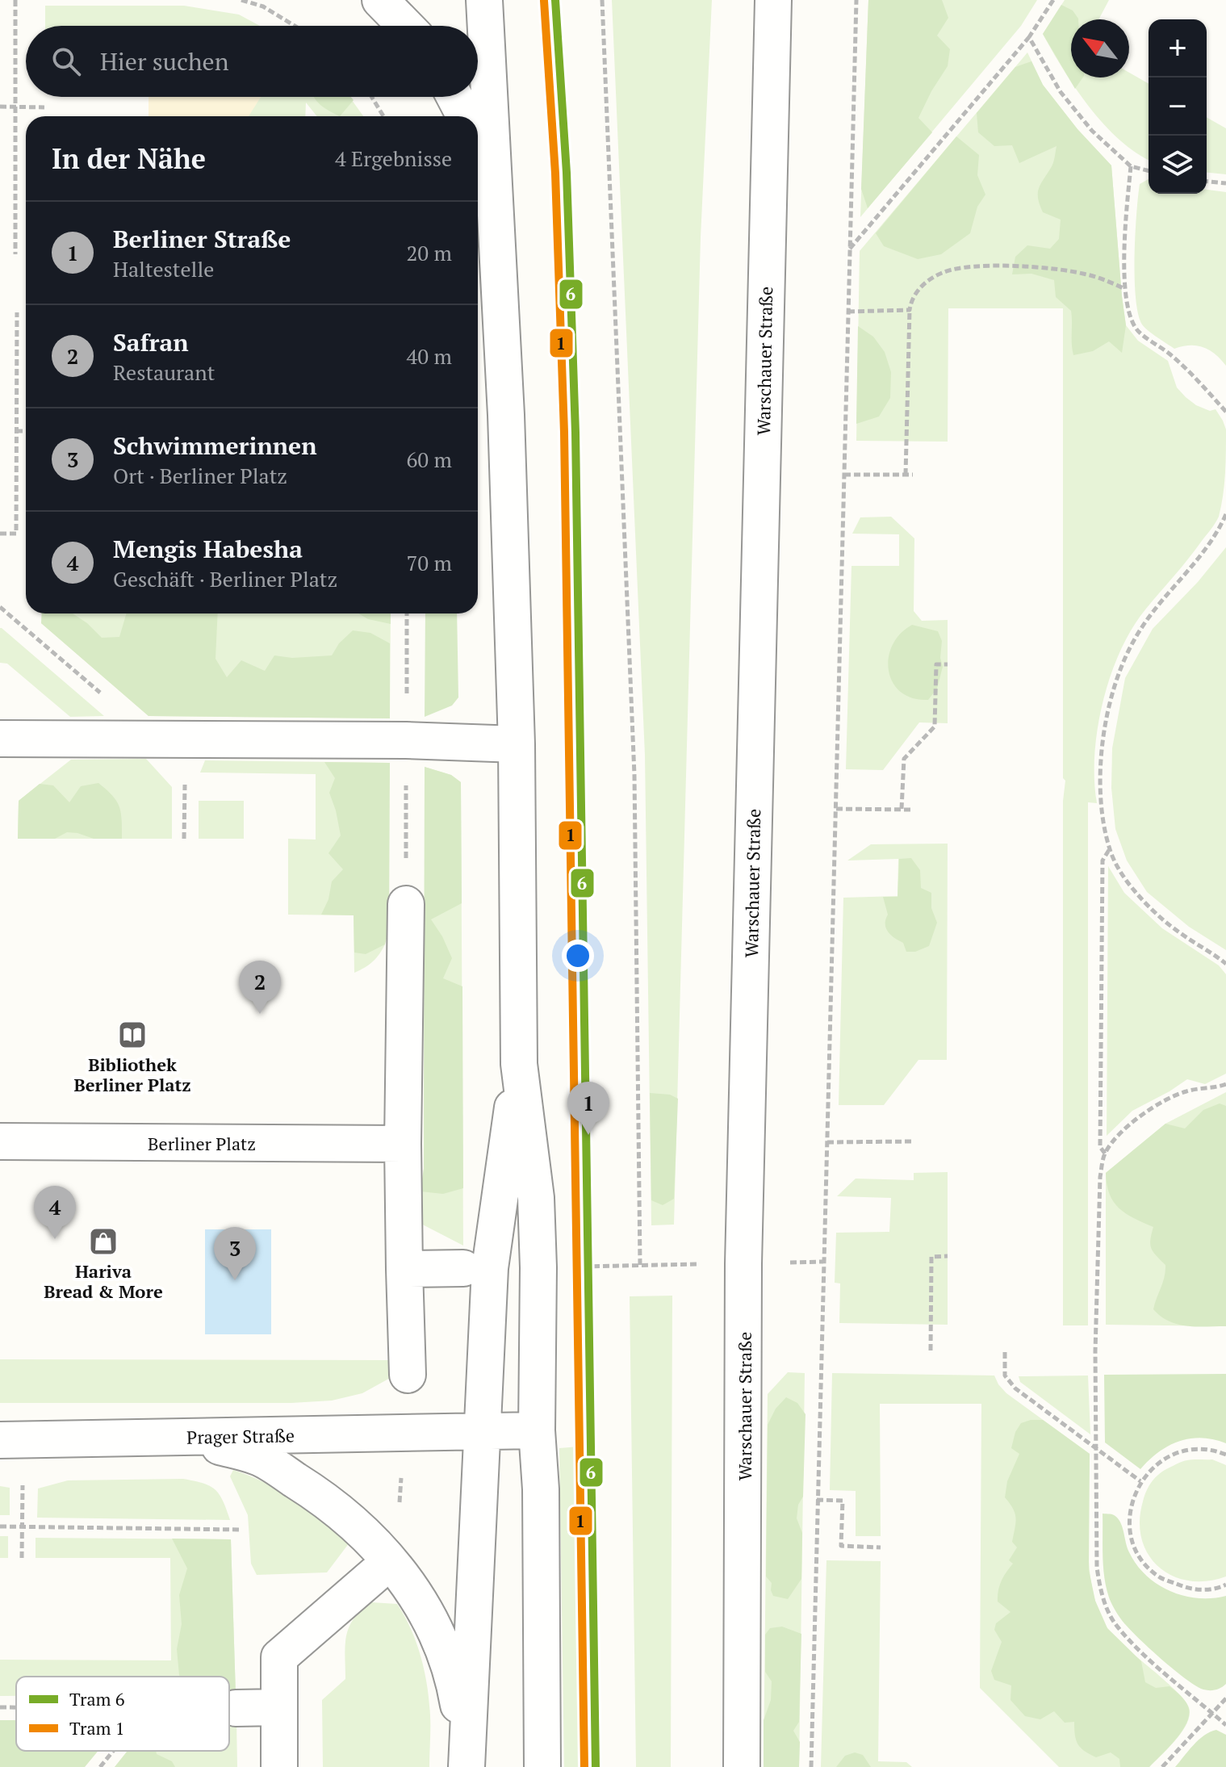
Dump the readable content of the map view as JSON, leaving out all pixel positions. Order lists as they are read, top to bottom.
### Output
{
  "streets": {
    "street": ["Warschauer Straße", "Berliner Platz", "Prager Straße"]
  },
  "places": {
    "library": ["Bibliothek Berliner Platz"],
    "shop": ["Hariva Bread & More"]
  },
  "lines": ["tram line 6", "tram line 1"],
  "legend": ["Tram 6", "Tram 1"],
  "north": "top left",
  "page": {
    "map_buttons": ["+", "−"],
    "search": "Hier suchen",
    "heading": ["In der Nähe", "4 Ergebnisse"],
    "list": [
      {
        "mark": "1",
        "name": "Berliner Straße",
        "note": "Haltestelle",
        "value": "20 m"
      },
      {
        "mark": "2",
        "name": "Safran",
        "note": "Restaurant",
        "value": "40 m"
      },
      {
        "mark": "3",
        "name": "Schwimmerinnen",
        "note": "Ort · Berliner Platz",
        "value": "60 m"
      },
      {
        "mark": "4",
        "name": "Mengis Habesha",
        "note": "Geschäft · Berliner Platz",
        "value": "70 m"
      }
    ],
    "pins": [
      "2",
      "1",
      "4",
      "3"
    ]
  }
}
